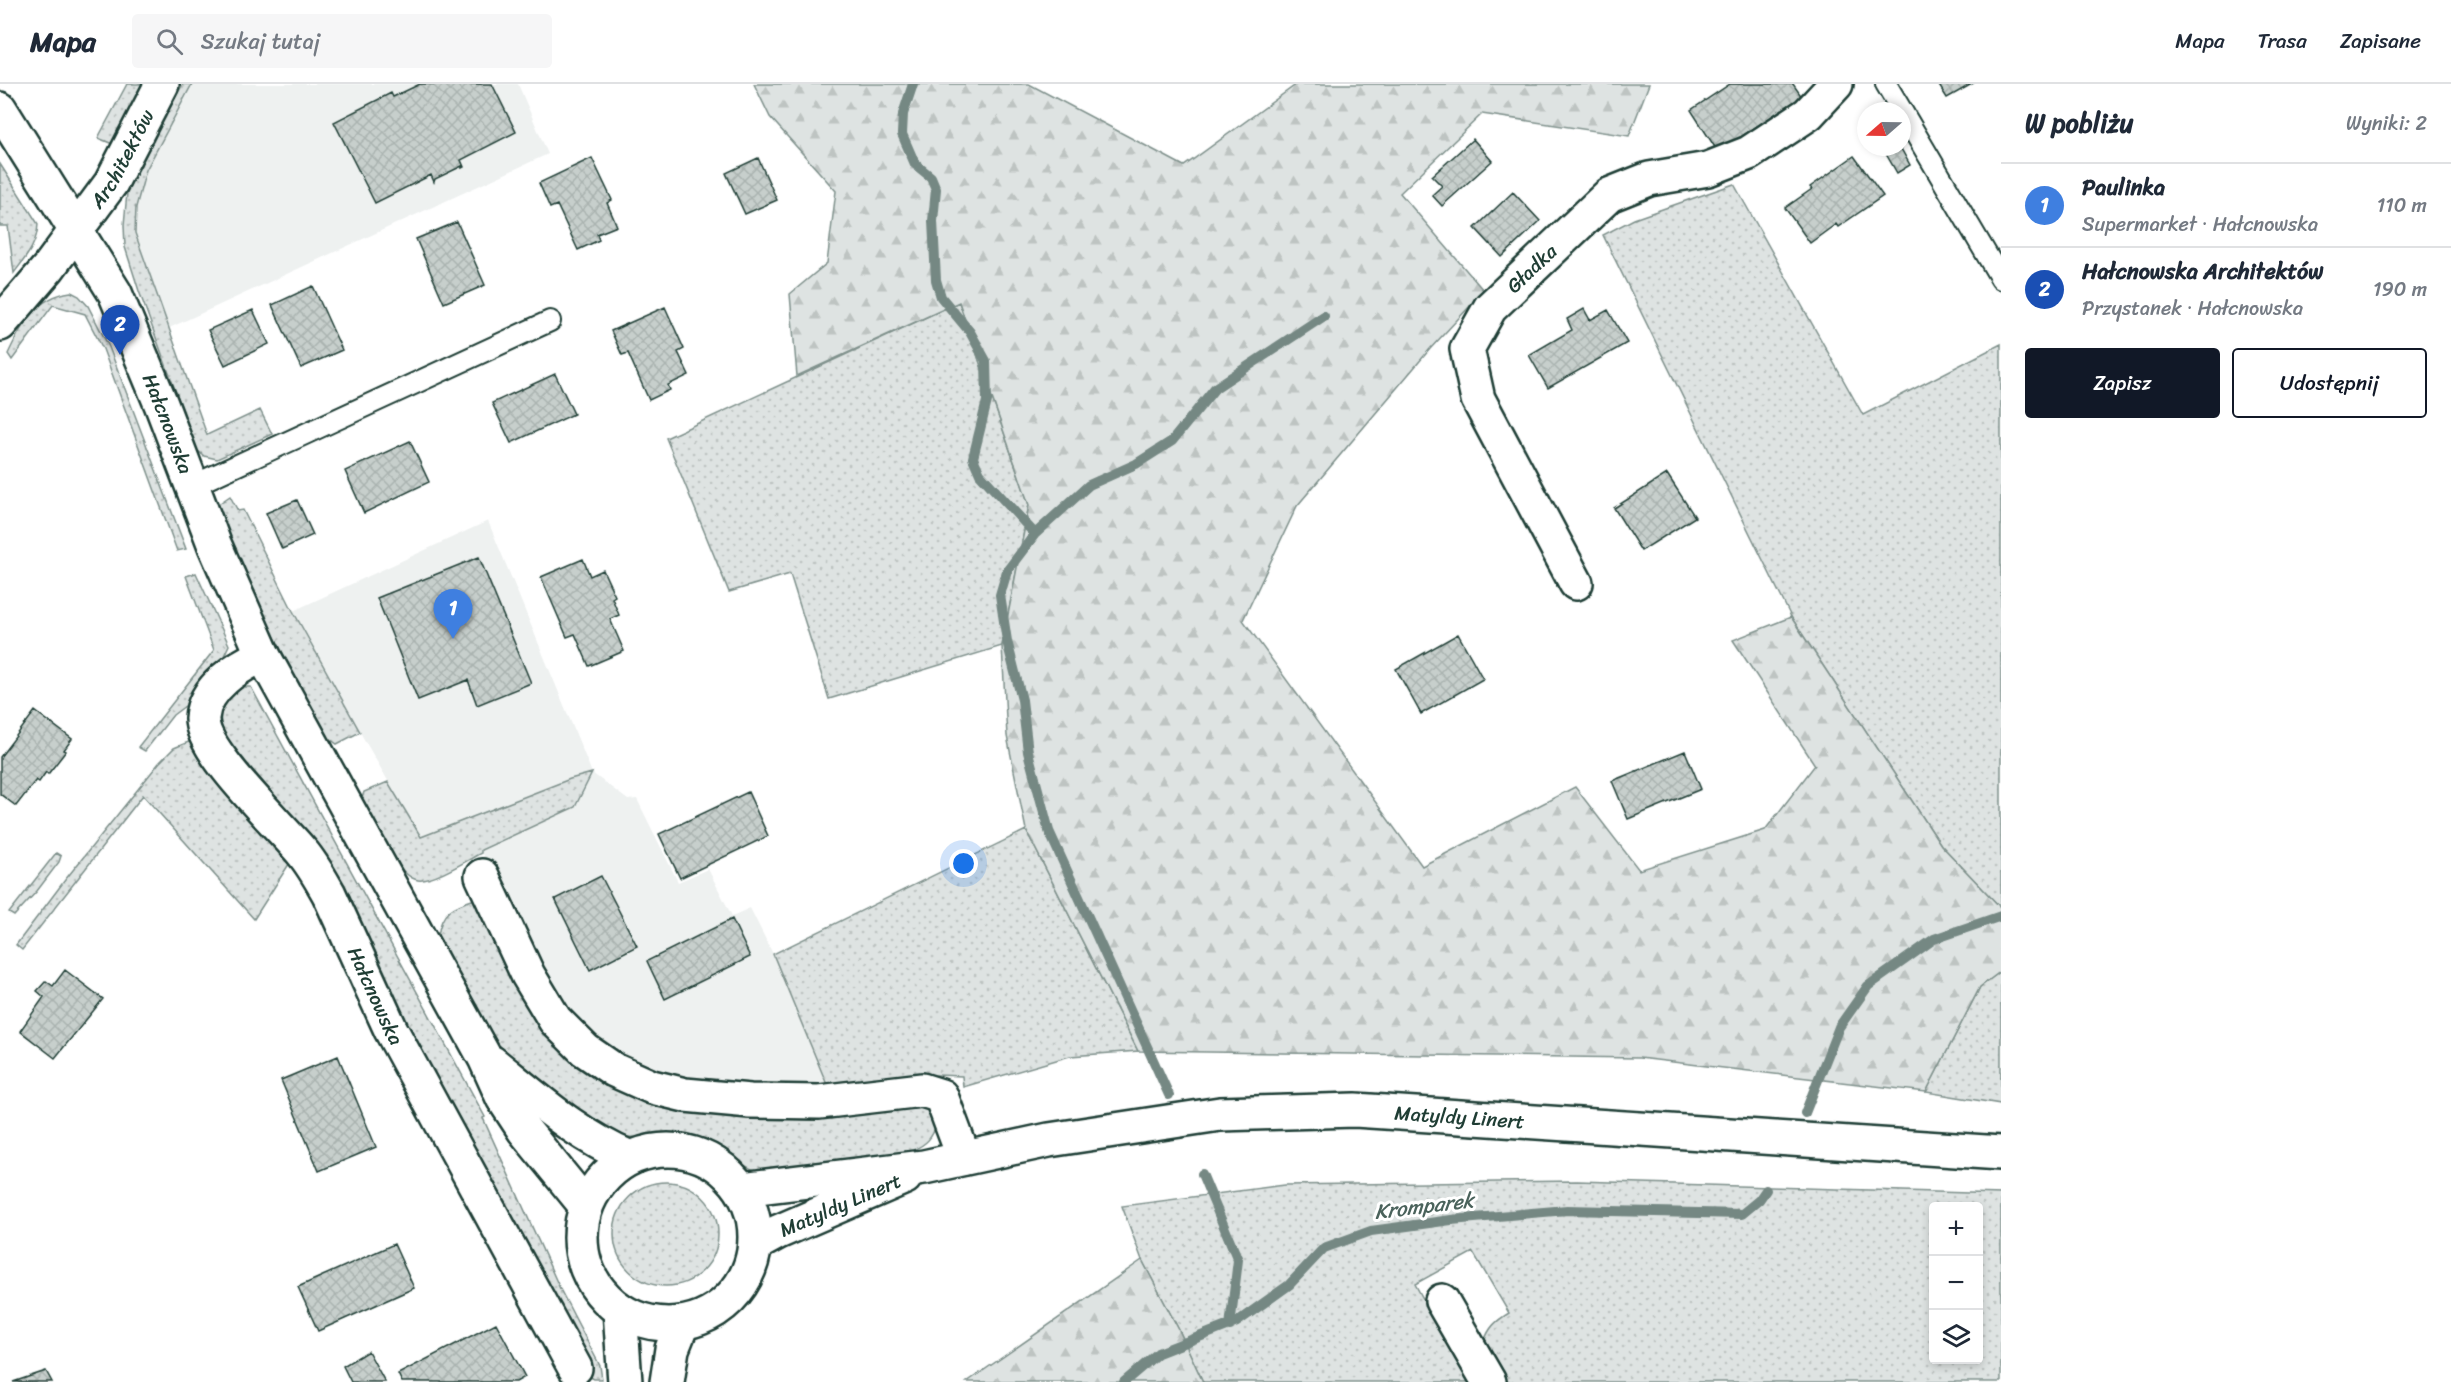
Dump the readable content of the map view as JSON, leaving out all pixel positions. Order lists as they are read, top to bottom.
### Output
{
  "streets": {
    "street": [
      "Architektów",
      "Gładka",
      "Hałcnowska",
      "Matyldy Linert"
    ]
  },
  "crossings": [
    ["Architektów", "Hałcnowska"],
    ["Hałcnowska", "Matyldy Linert"]
  ],
  "water": ["Kromparek"],
  "north": "left",
  "page": {
    "header": "Mapa",
    "search": "Szukaj tutaj",
    "nav": ["Mapa", "Trasa", "Zapisane"],
    "heading": ["W pobliżu", "Wyniki: 2"],
    "list": [
      {
        "mark": "1",
        "name": "Paulinka",
        "note": "Supermarket · Hałcnowska",
        "value": "110 m"
      },
      {
        "mark": "2",
        "name": "Hałcnowska Architektów",
        "note": "Przystanek · Hałcnowska",
        "value": "190 m"
      }
    ],
    "pins": ["2", "1"],
    "buttons": ["Zapisz", "Udostępnij"],
    "map_buttons": ["+", "−"]
  }
}
